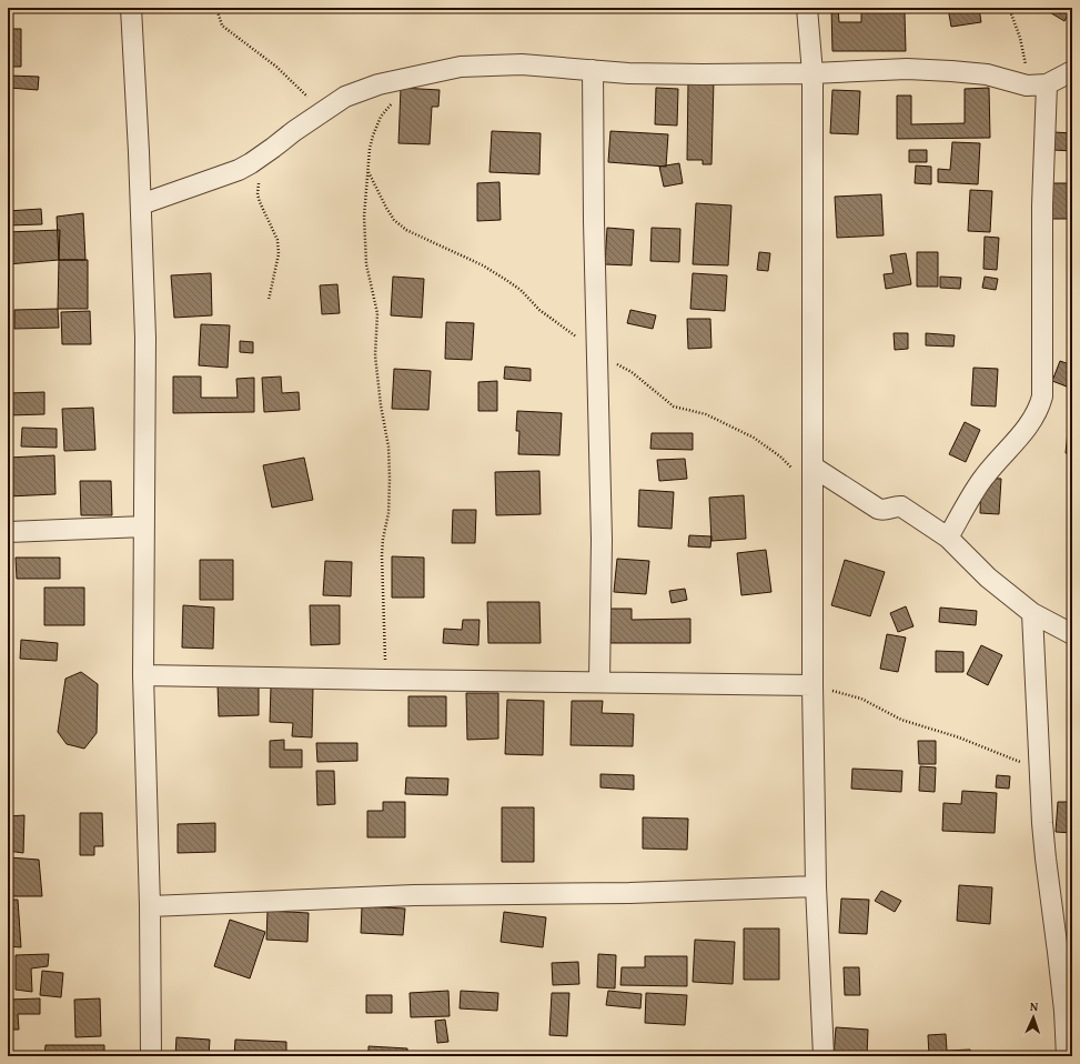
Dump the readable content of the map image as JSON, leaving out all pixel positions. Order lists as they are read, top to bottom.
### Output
{
  "north": "top"
}
